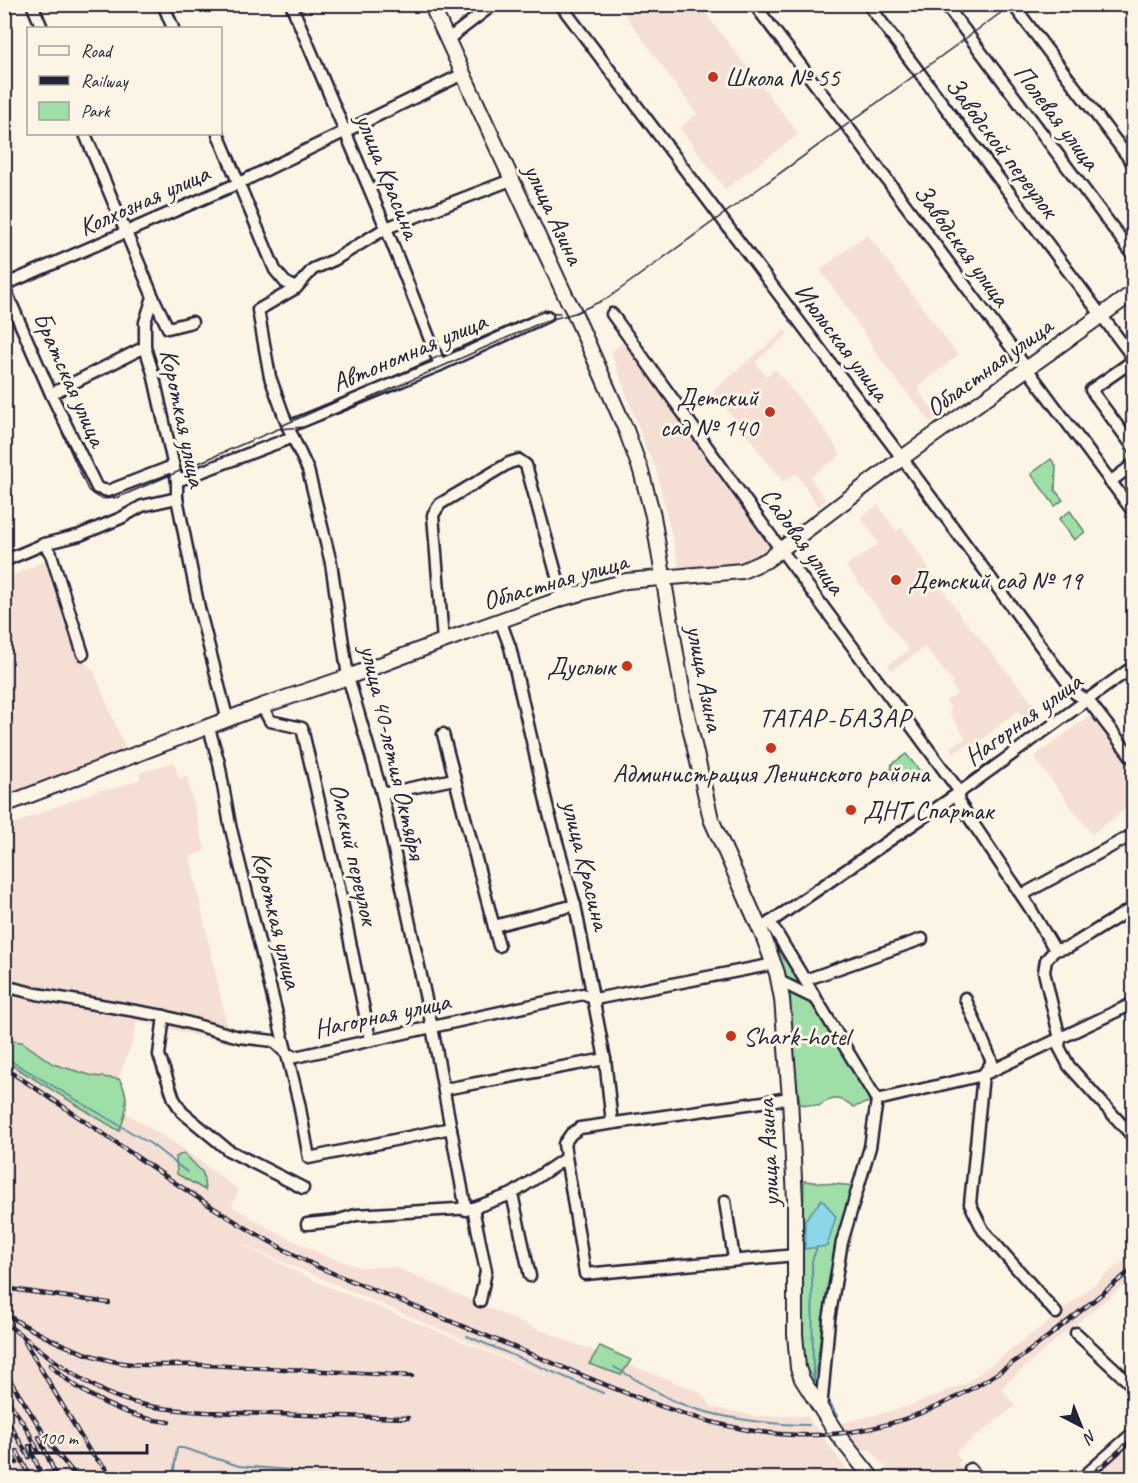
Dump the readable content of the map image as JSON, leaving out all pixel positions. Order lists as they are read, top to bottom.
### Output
{
  "streets": {
    "main road": ["улица Азина", "Областная улица"],
    "street": [
      "Полевая улица",
      "Заводской переулок",
      "улица Красина",
      "Колхозная улица",
      "Заводская улица",
      "Июльская улица",
      "Автономная улица",
      "Братская улица",
      "Короткая улица",
      "Садовая улица",
      "Нагорная улица",
      "улица 40-летия Октября",
      "Омский переулок"
    ]
  },
  "crossings": [
    ["Заводской переулок", "Областная улица"],
    ["улица Красина", "Колхозная улица"],
    ["улица Красина", "Автономная улица"],
    ["улица Красина", "Областная улица"],
    ["улица Красина", "Нагорная улица"],
    ["Колхозная улица", "улица Азина"],
    ["Колхозная улица", "Братская улица"],
    ["улица Азина", "Областная улица"],
    ["улица Азина", "Нагорная улица"],
    ["Заводская улица", "Областная улица"],
    ["Июльская улица", "Областная улица"],
    ["Июльская улица", "Нагорная улица"],
    ["Автономная улица", "улица 40-летия Октября"],
    ["Областная улица", "Короткая улица"],
    ["Областная улица", "Садовая улица"],
    ["Областная улица", "улица 40-летия Октября"],
    ["Областная улица", "Омский переулок"],
    ["Братская улица", "Короткая улица"],
    ["Короткая улица", "Нагорная улица"],
    ["Короткая улица", "улица 40-летия Октября"],
    ["Садовая улица", "Нагорная улица"],
    ["Нагорная улица", "улица 40-летия Октября"],
    ["Нагорная улица", "Омский переулок"]
  ],
  "districts": ["ТАТАР-БАЗАР"],
  "places": [
    "Школа № 55",
    "Детский сад № 140",
    "Детский сад № 19",
    "Дуслык",
    "Администрация Ленинского района",
    "ДНТ Спартак",
    "Shark-hotel"
  ],
  "legend": ["Road", "Railway", "Park"],
  "scale_bar": "100 m",
  "north": "bottom right"
}
